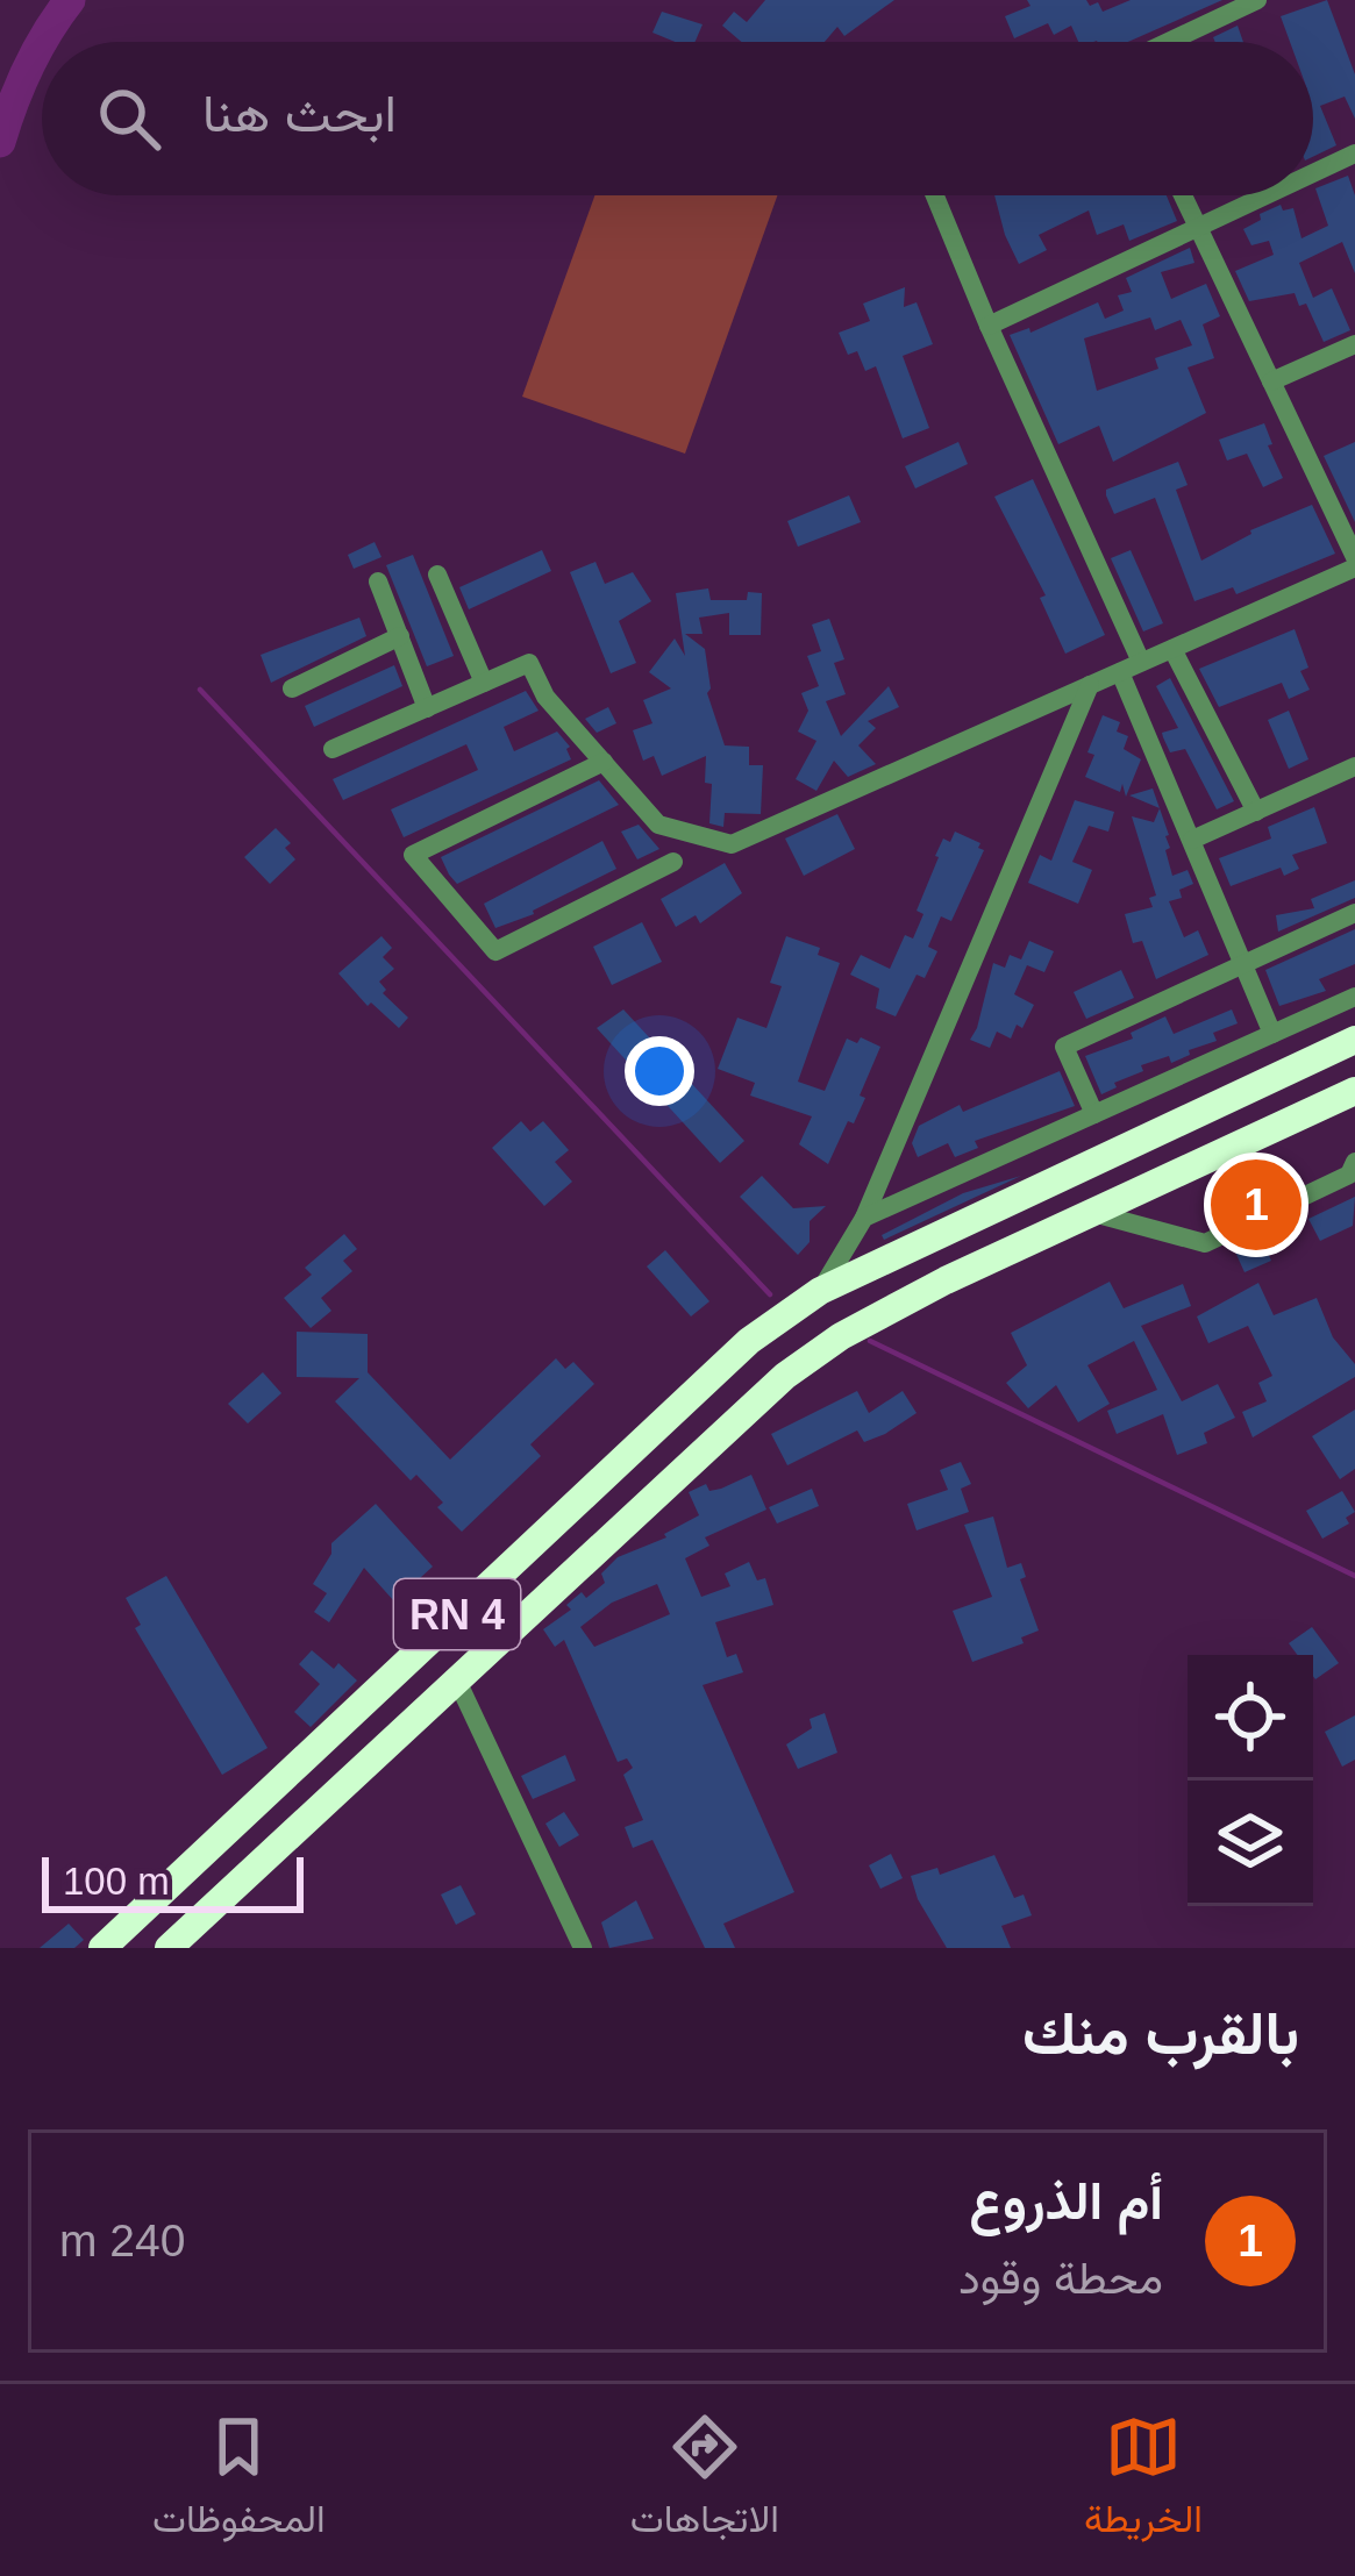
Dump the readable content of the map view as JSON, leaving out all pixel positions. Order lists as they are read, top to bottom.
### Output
{
  "streets": {
    "highway": ["RN 4"]
  },
  "scale_bar": "100 m",
  "page": {
    "search": "ابحث هنا",
    "pins": "1",
    "scale": "100 m",
    "heading": "بالقرب منك",
    "list": [
      {
        "mark": "1",
        "name": "أم الذروع",
        "note": "محطة وقود",
        "value": "240 m"
      }
    ],
    "nav": ["الخريطة", "الاتجاهات", "المحفوظات"]
  }
}
